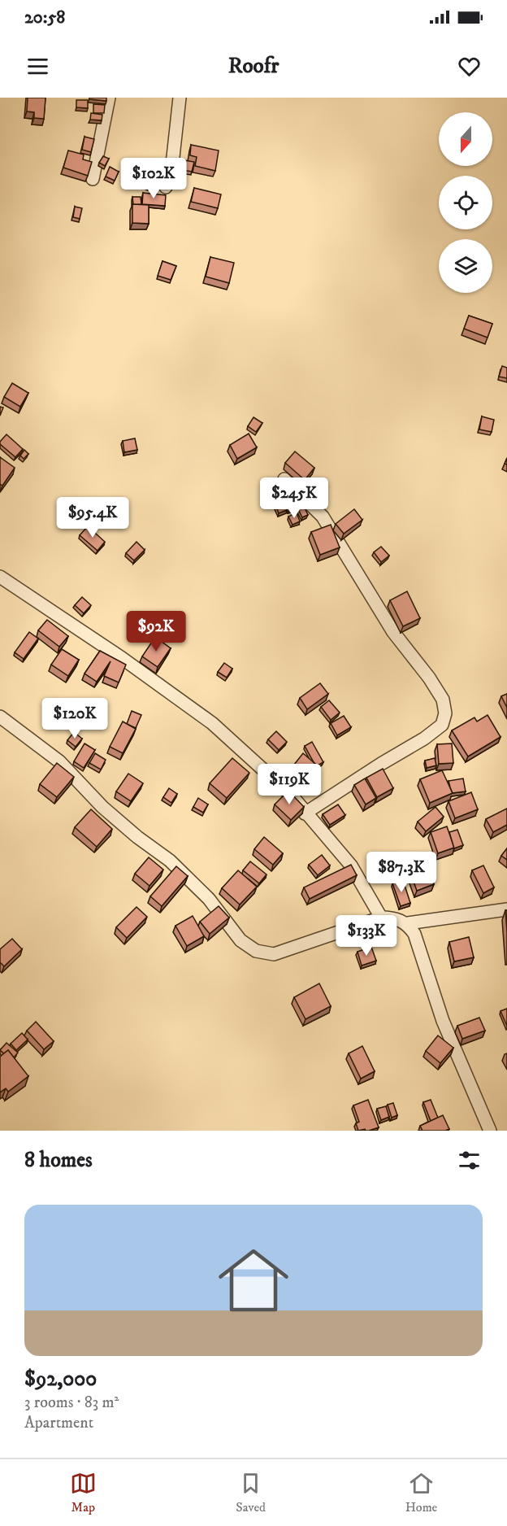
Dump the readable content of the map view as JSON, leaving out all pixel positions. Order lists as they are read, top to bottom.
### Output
{
  "north": "bottom",
  "page": {
    "status": "20:58",
    "header": "Roofr",
    "price": [
      "$102K",
      "$245K",
      "$95.4K",
      "$92K",
      "$120K",
      "$119K",
      "$87.3K",
      "$133K"
    ],
    "heading": "8 homes",
    "list": [
      {
        "name": "$92,000",
        "note": "3 rooms · 83 m² · Apartment"
      }
    ],
    "tabs": ["Map", "Saved", "Home"]
  }
}
